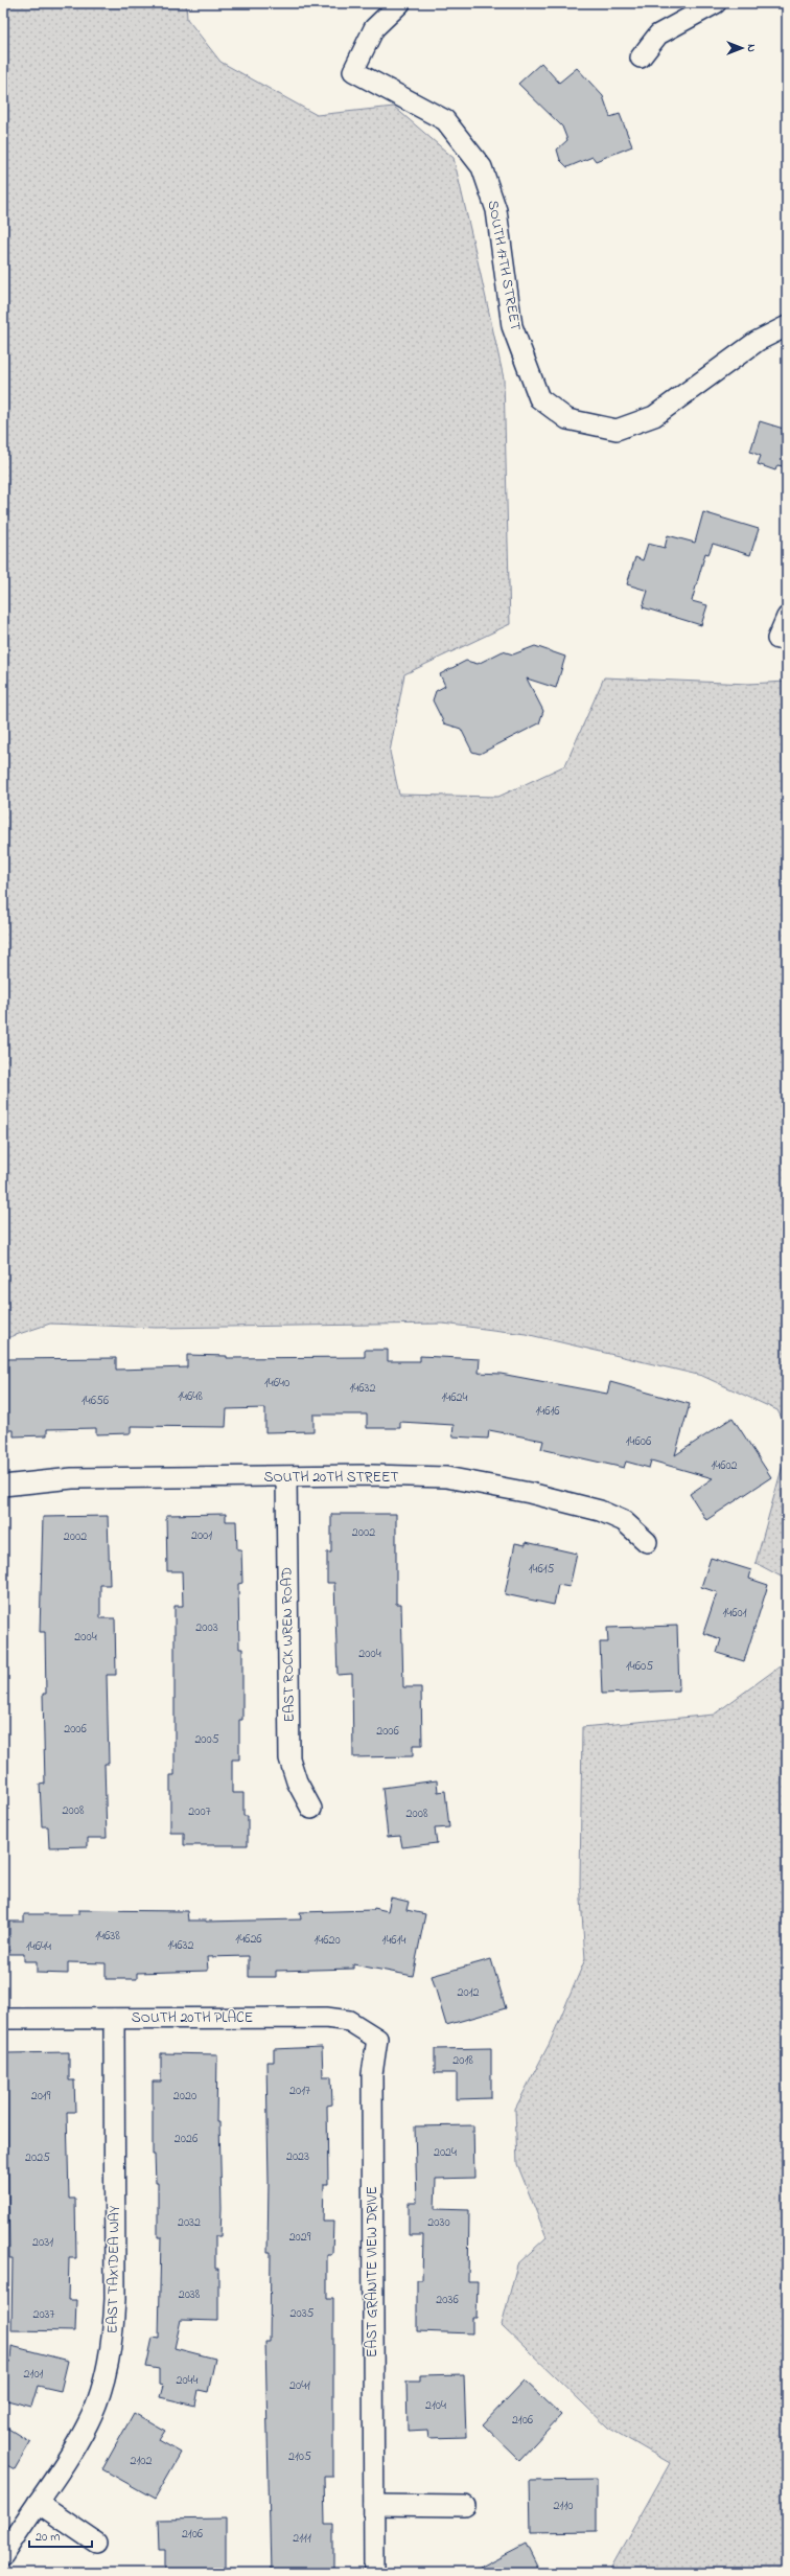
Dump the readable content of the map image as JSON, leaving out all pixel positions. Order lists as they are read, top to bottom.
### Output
{
  "streets": {
    "street": [
      "SOUTH 17TH STREET",
      "SOUTH 20TH STREET",
      "EAST ROCK WREN ROAD",
      "SOUTH 20TH PLACE",
      "EAST TAXIDEA WAY",
      "EAST GRANITE VIEW DRIVE"
    ]
  },
  "crossings": [
    ["SOUTH 20TH STREET", "EAST ROCK WREN ROAD"],
    ["SOUTH 20TH PLACE", "EAST TAXIDEA WAY"],
    ["SOUTH 20TH PLACE", "EAST GRANITE VIEW DRIVE"]
  ],
  "house_numbers": [
    "14640",
    "14632",
    "14648",
    "14624",
    "14656",
    "14616",
    "14606",
    "14602",
    "2002",
    "2001",
    "2002",
    "14615",
    "14601",
    "2003",
    "2004",
    "2004",
    "14605",
    "2006",
    "2006",
    "2005",
    "2008",
    "2007",
    "2008",
    "14638",
    "14626",
    "14620",
    "14614",
    "14632",
    "14644",
    "2012",
    "2018",
    "2017",
    "2019",
    "2020",
    "2026",
    "2024",
    "2023",
    "2025",
    "2032",
    "2030",
    "2029",
    "2031",
    "2038",
    "2036",
    "2035",
    "2037",
    "2101",
    "2044",
    "2041",
    "2104",
    "2106",
    "2105",
    "2102",
    "2110",
    "2106",
    "2111"
  ],
  "scale_bar": "20 m",
  "north": "right"
}
